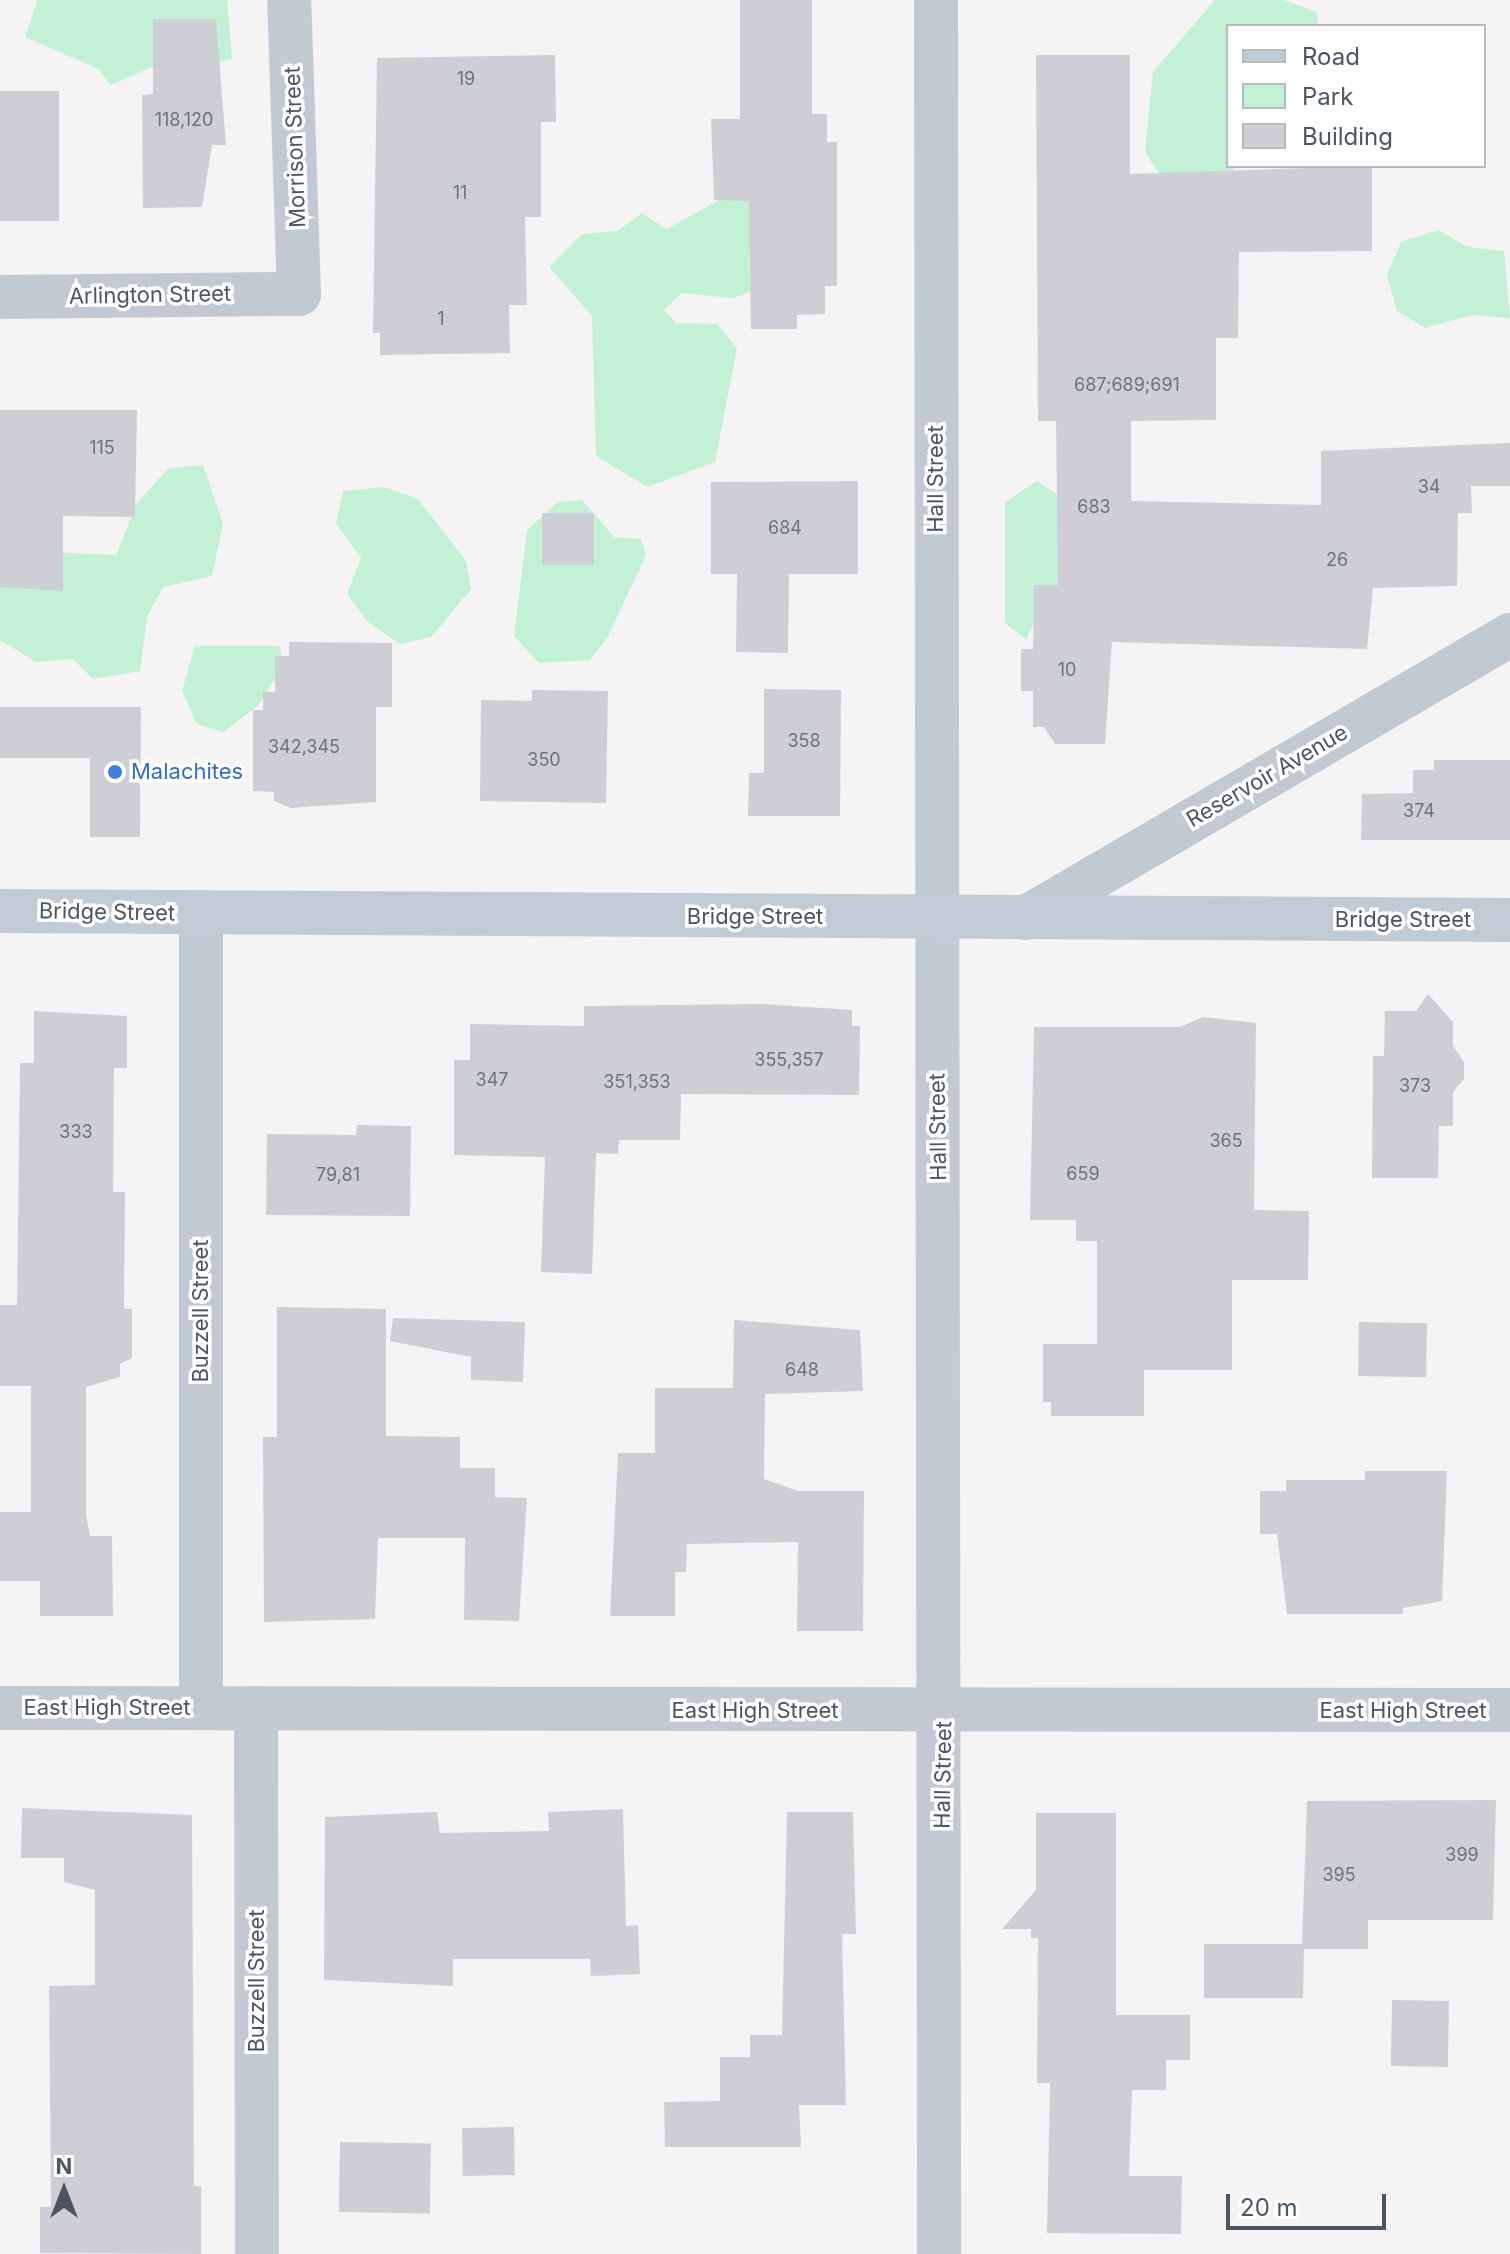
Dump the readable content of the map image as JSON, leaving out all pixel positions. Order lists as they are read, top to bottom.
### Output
{
  "streets": {
    "main road": ["Bridge Street"],
    "street": [
      "Morrison Street",
      "Arlington Street",
      "Hall Street",
      "Reservoir Avenue",
      "Buzzell Street",
      "East High Street"
    ]
  },
  "crossings": [
    ["Morrison Street", "Arlington Street"],
    ["Hall Street", "Bridge Street"],
    ["Hall Street", "East High Street"],
    ["Reservoir Avenue", "Bridge Street"],
    ["Bridge Street", "Buzzell Street"],
    ["Buzzell Street", "East High Street"]
  ],
  "places": ["Malachites"],
  "house_numbers": [
    "19",
    "118,120",
    "11",
    "1",
    "687;689;691",
    "115",
    "34",
    "683",
    "684",
    "26",
    "10",
    "358",
    "342,345",
    "350",
    "374",
    "355,357",
    "347",
    "351,353",
    "373",
    "333",
    "365",
    "659",
    "79,81",
    "648",
    "399",
    "395"
  ],
  "legend": ["Road", "Park", "Building"],
  "scale_bar": "20 m",
  "north": "top"
}
